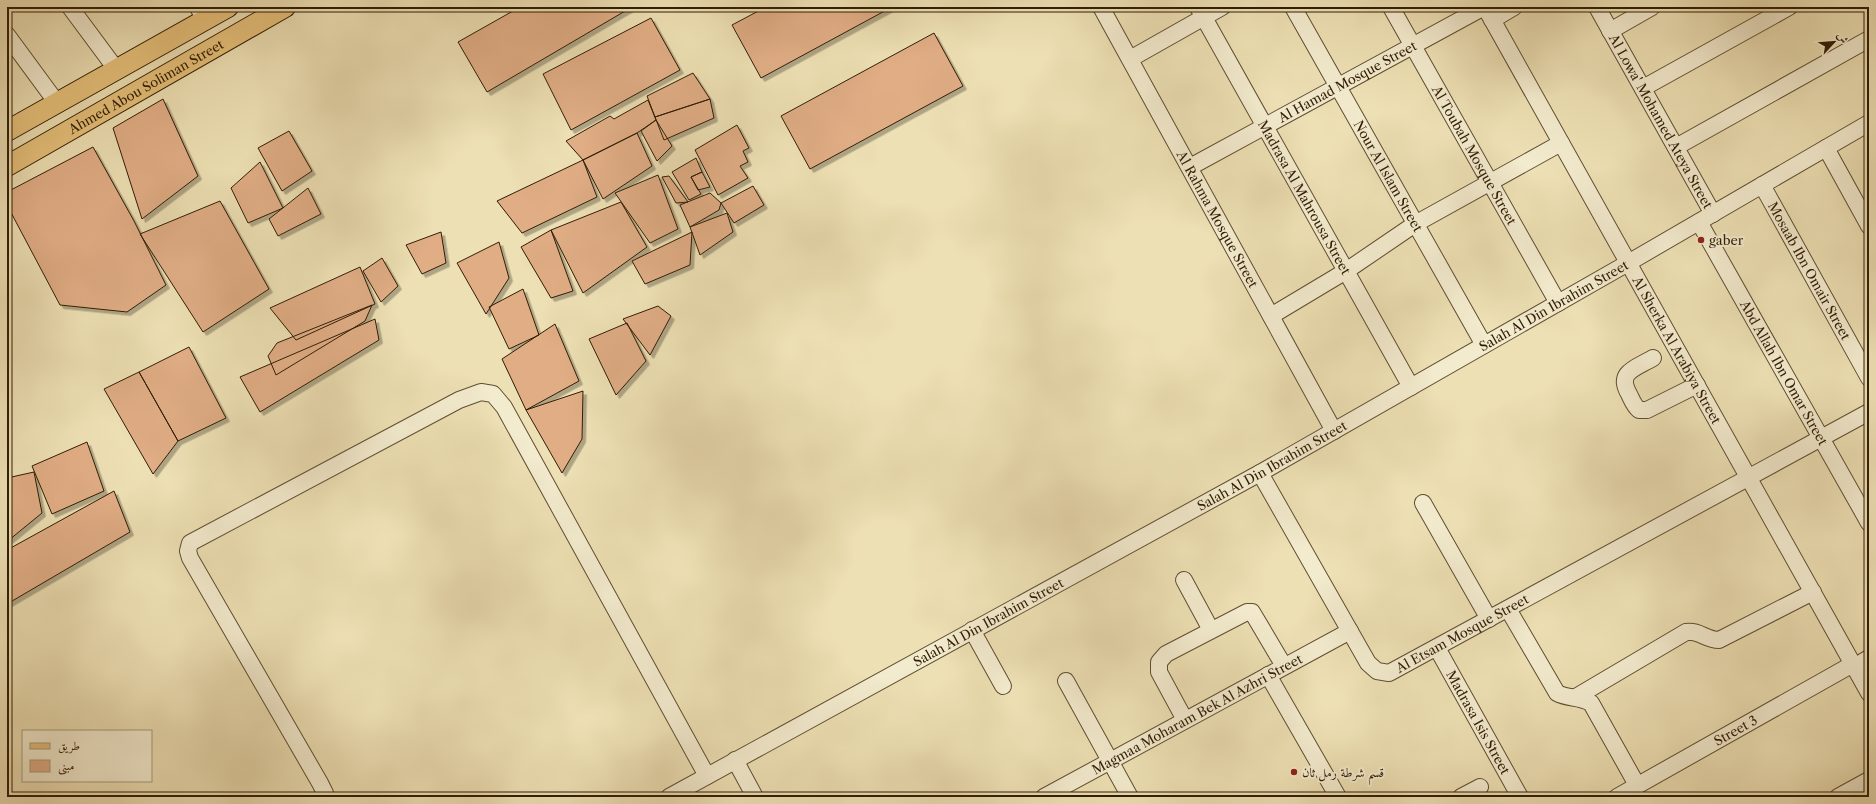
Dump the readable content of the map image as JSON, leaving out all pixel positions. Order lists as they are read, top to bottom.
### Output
{
  "streets": {
    "main road": ["Ahmed Abou Soliman Street"],
    "street": [
      "Al Hamad Mosque Street",
      "Al Lowa' Mohamed Ateya Street",
      "Al Toubah Mosque Street",
      "Nour Al Islam Street",
      "Madrasa Al Mahrousa Street",
      "Al Rahma Mosque Street",
      "Mosaab Ibn Omair Street",
      "Salah Al Din Ibrahim Street",
      "Al Sherka Al Arabiya Street",
      "Abd Allah Ibn Omar Street",
      "Al Etsam Mosque Street",
      "Magmaa Moharam Bek Al Azhri Street",
      "Madrasa Isis Street",
      "Street 3"
    ]
  },
  "crossings": [
    ["Al Hamad Mosque Street", "Al Toubah Mosque Street"],
    ["Al Hamad Mosque Street", "Nour Al Islam Street"],
    ["Al Hamad Mosque Street", "Madrasa Al Mahrousa Street"],
    ["Al Hamad Mosque Street", "Al Rahma Mosque Street"],
    ["Al Hamad Mosque Street", "Al Sherka Al Arabiya Street"],
    ["Al Lowa' Mohamed Ateya Street", "Salah Al Din Ibrahim Street"],
    ["Al Toubah Mosque Street", "Salah Al Din Ibrahim Street"],
    ["Nour Al Islam Street", "Salah Al Din Ibrahim Street"],
    ["Madrasa Al Mahrousa Street", "Salah Al Din Ibrahim Street"],
    ["Al Rahma Mosque Street", "Salah Al Din Ibrahim Street"],
    ["Mosaab Ibn Omair Street", "Salah Al Din Ibrahim Street"],
    ["Salah Al Din Ibrahim Street", "Al Sherka Al Arabiya Street"],
    ["Salah Al Din Ibrahim Street", "Abd Allah Ibn Omar Street"],
    ["Salah Al Din Ibrahim Street", "Al Etsam Mosque Street"],
    ["Al Sherka Al Arabiya Street", "Al Etsam Mosque Street"],
    ["Al Sherka Al Arabiya Street", "Street 3"],
    ["Abd Allah Ibn Omar Street", "Al Etsam Mosque Street"],
    ["Al Etsam Mosque Street", "Magmaa Moharam Bek Al Azhri Street"],
    ["Al Etsam Mosque Street", "Madrasa Isis Street"]
  ],
  "places": ["gaber", "قسم شرطة رمل ثان"],
  "legend": ["طريق", "مبنى"],
  "north": "top right"
}
